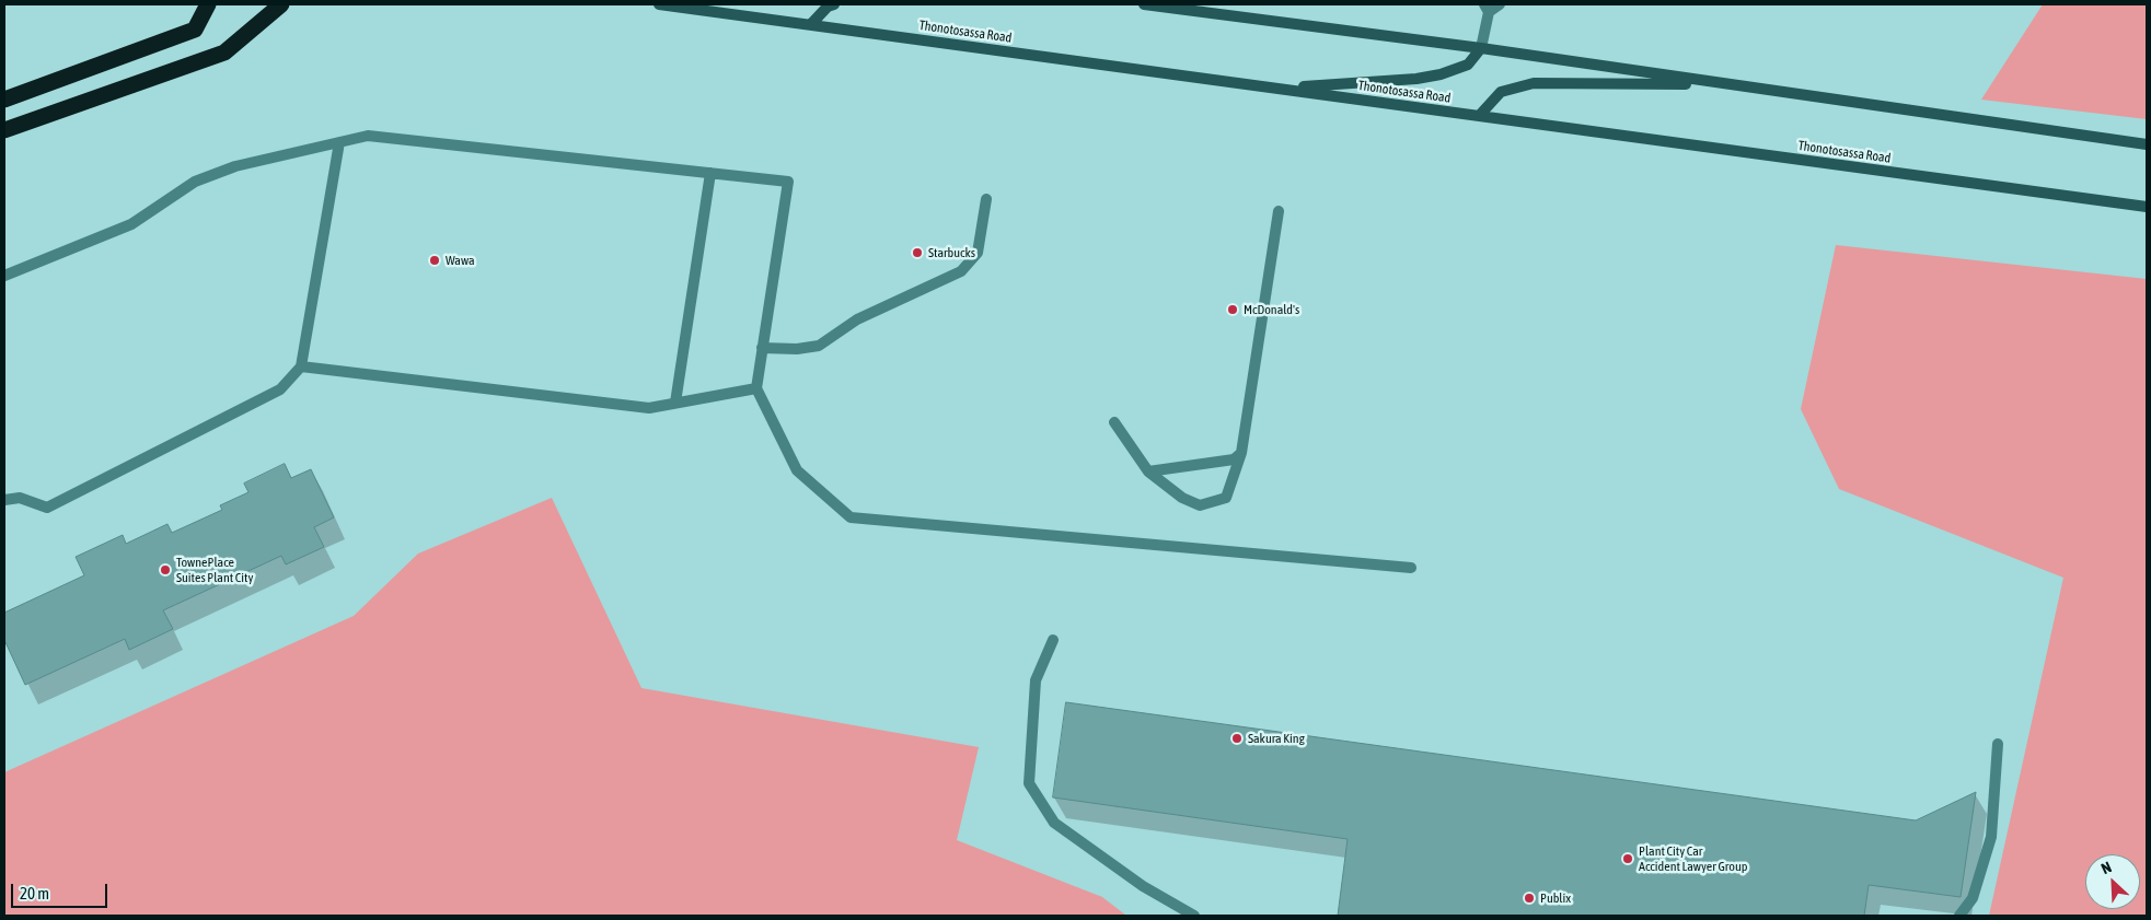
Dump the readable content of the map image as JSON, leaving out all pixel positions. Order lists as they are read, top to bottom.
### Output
{
  "streets": {
    "main road": ["Thonotosassa Road"]
  },
  "places": [
    "Starbucks",
    "Wawa",
    "McDonald's",
    "TownePlace Suites Plant City",
    "Sakura King",
    "Plant City Car Accident Lawyer Group",
    "Publix"
  ],
  "scale_bar": "20 m",
  "north": "top left"
}
